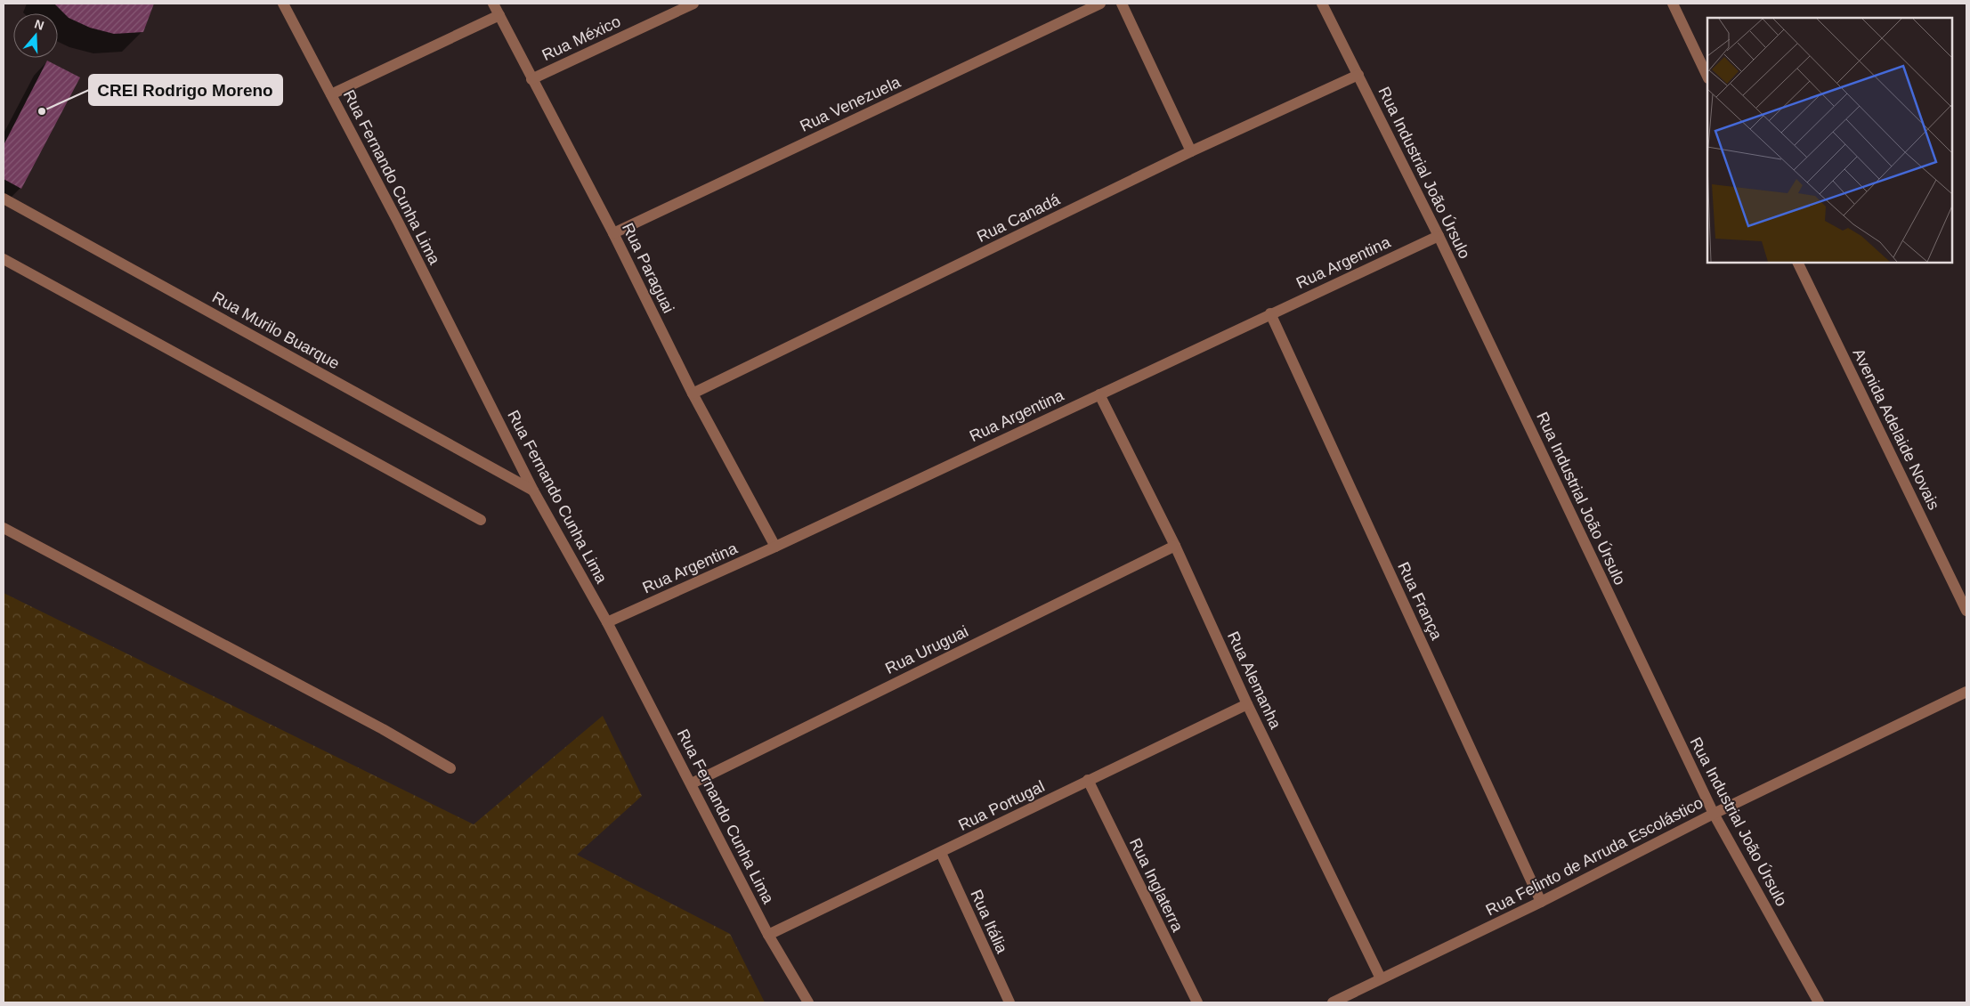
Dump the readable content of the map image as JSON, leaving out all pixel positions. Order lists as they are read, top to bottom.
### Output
{
  "streets": {
    "street": [
      "Rua México",
      "Rua Venezuela",
      "Rua Industrial João Úrsulo",
      "Rua Fernando Cunha Lima",
      "Rua Canadá",
      "Rua Argentina",
      "Rua Paraguai",
      "Rua Murilo Buarque",
      "Avenida Adelaide Novais",
      "Rua França",
      "Rua Uruguai",
      "Rua Alemanha",
      "Rua Portugal",
      "Rua Felinto de Arruda Escolástico",
      "Rua Inglaterra",
      "Rua Itália"
    ]
  },
  "crossings": [
    ["Rua México", "Rua Paraguai"],
    ["Rua Venezuela", "Rua Paraguai"],
    ["Rua Industrial João Úrsulo", "Rua Canadá"],
    ["Rua Industrial João Úrsulo", "Rua Argentina"],
    ["Rua Industrial João Úrsulo", "Rua Felinto de Arruda Escolástico"],
    ["Rua Fernando Cunha Lima", "Rua Argentina"],
    ["Rua Fernando Cunha Lima", "Rua Murilo Buarque"],
    ["Rua Fernando Cunha Lima", "Rua Uruguai"],
    ["Rua Fernando Cunha Lima", "Rua Portugal"],
    ["Rua Canadá", "Rua Paraguai"],
    ["Rua Argentina", "Rua Paraguai"],
    ["Rua Argentina", "Rua França"],
    ["Rua Argentina", "Rua Alemanha"],
    ["Rua França", "Rua Felinto de Arruda Escolástico"],
    ["Rua Uruguai", "Rua Alemanha"],
    ["Rua Alemanha", "Rua Portugal"],
    ["Rua Alemanha", "Rua Felinto de Arruda Escolástico"],
    ["Rua Portugal", "Rua Inglaterra"],
    ["Rua Portugal", "Rua Itália"]
  ],
  "places": ["CREI Rodrigo Moreno"],
  "north": "top"
}
